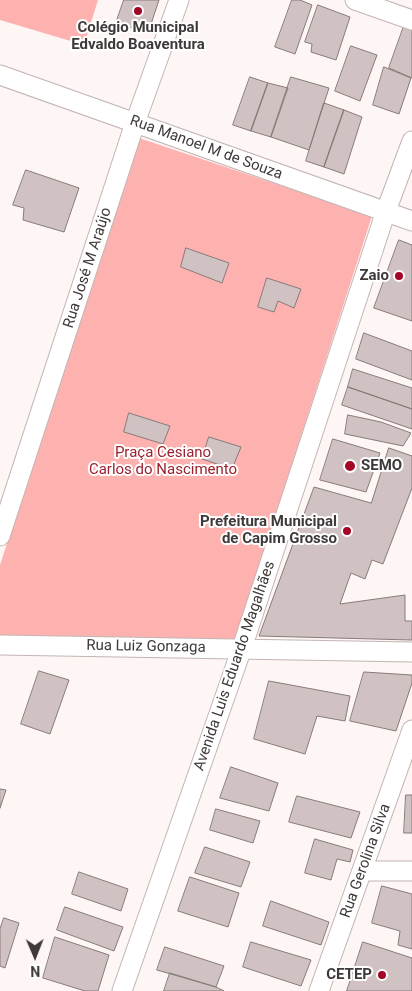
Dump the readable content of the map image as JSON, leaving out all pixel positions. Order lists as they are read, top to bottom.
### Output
{
  "streets": {
    "street": [
      "Rua Manoel M de Souza",
      "Rua José M Araújo",
      "Rua Luiz Gonzaga",
      "Avenida Luis Eduardo Magalhães",
      "Rua Gerolina Silva"
    ]
  },
  "crossings": [
    ["Rua Manoel M de Souza", "Rua José M Araújo"],
    ["Rua Manoel M de Souza", "Avenida Luis Eduardo Magalhães"],
    ["Rua Luiz Gonzaga", "Avenida Luis Eduardo Magalhães"]
  ],
  "parks": ["Praça Cesiano Carlos do Nascimento"],
  "places": [
    "Colégio Municipal Edvaldo Boaventura",
    "Zaio",
    "SEMO",
    "Prefeitura Municipal de Capim Grosso",
    "CETEP"
  ],
  "north": "bottom"
}
